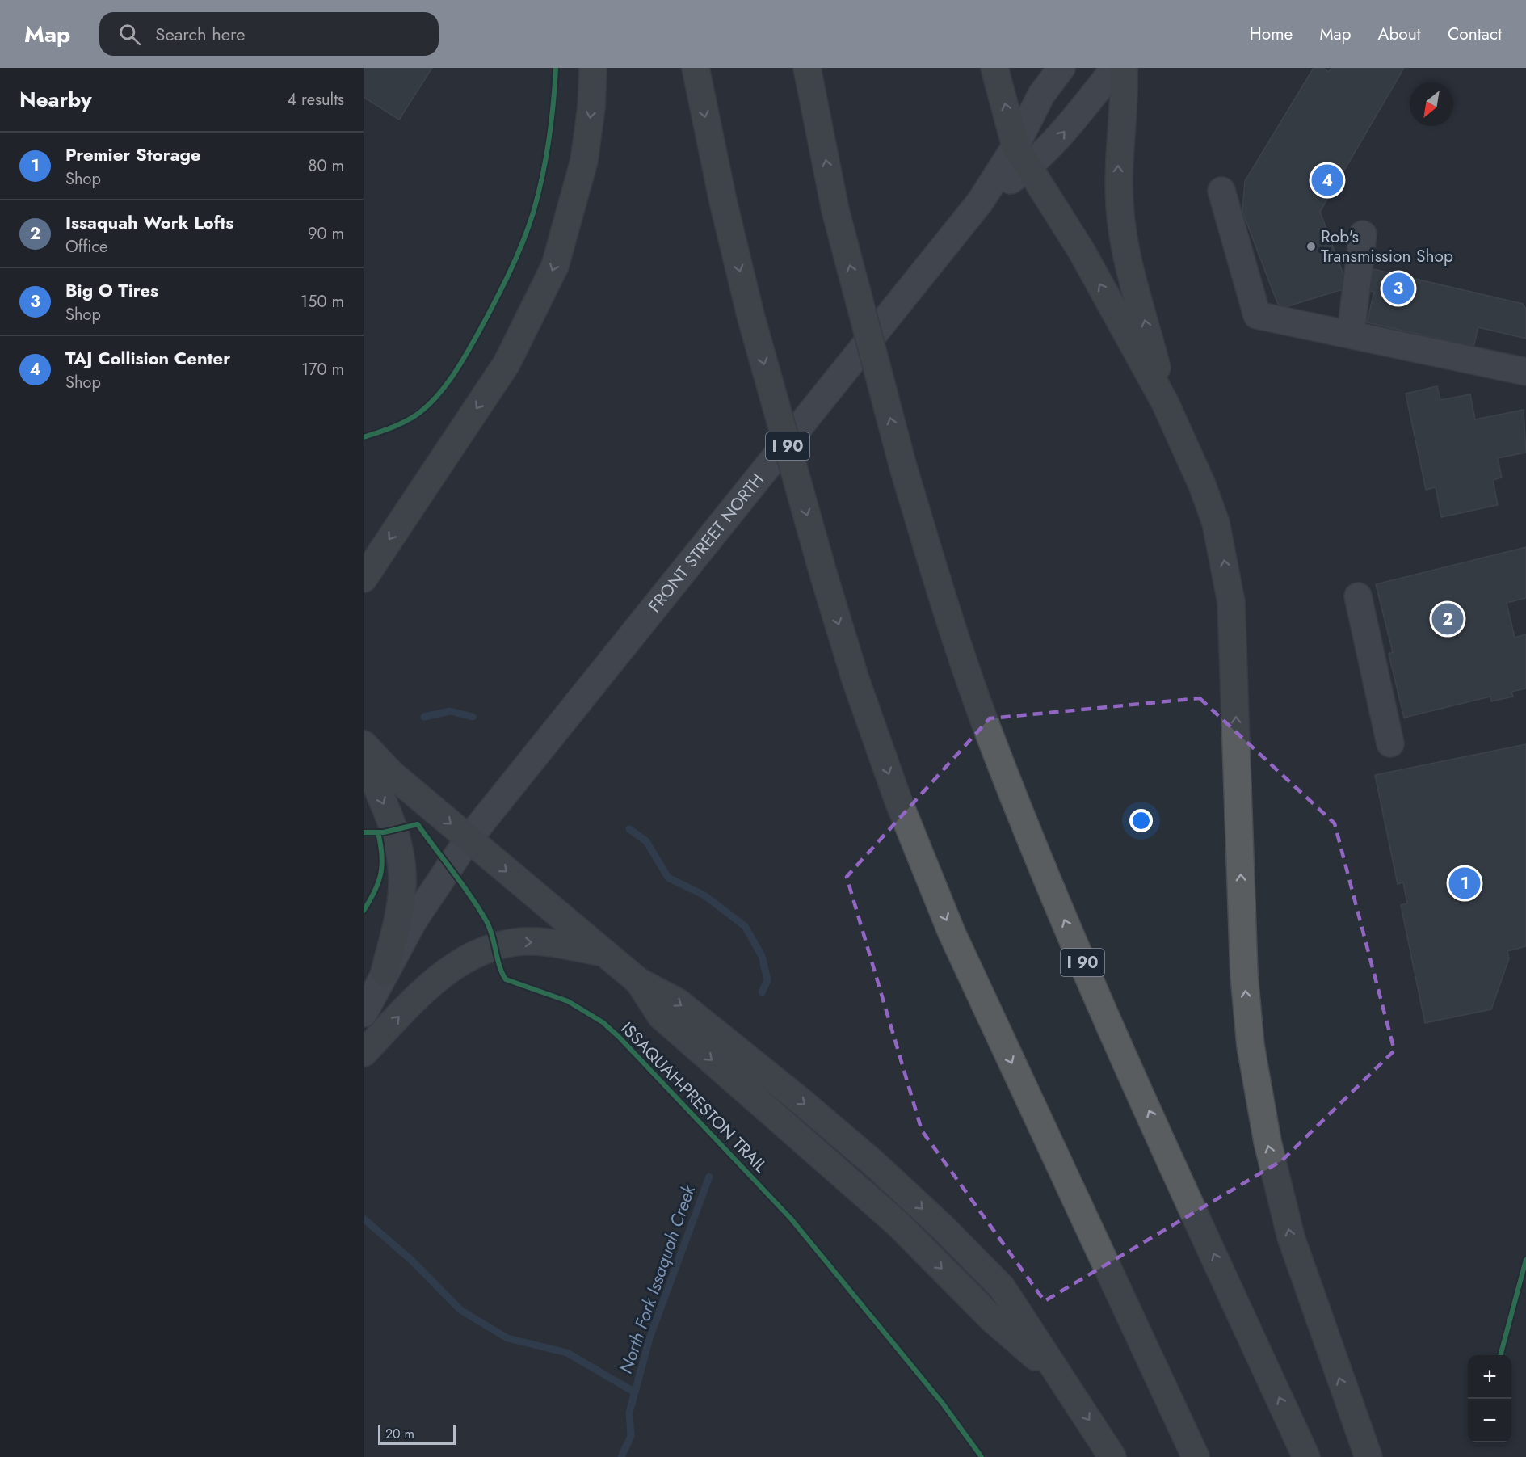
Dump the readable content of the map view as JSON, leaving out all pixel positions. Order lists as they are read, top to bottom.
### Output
{
  "streets": {
    "highway": ["I 90"],
    "main road": ["FRONT STREET NORTH"],
    "cycle path": ["ISSAQUAH-PRESTON TRAIL"]
  },
  "water": ["North Fork Issaquah Creek"],
  "places": ["Rob's Transmission Shop"],
  "scale_bar": "20 m",
  "north": "bottom left",
  "page": {
    "header": "Map",
    "search": "Search here",
    "nav": [
      "Home",
      "Map",
      "About",
      "Contact"
    ],
    "heading": ["Nearby", "4 results"],
    "list": [
      {
        "mark": "1",
        "name": "Premier Storage",
        "note": "Shop",
        "value": "80 m"
      },
      {
        "mark": "2",
        "name": "Issaquah Work Lofts",
        "note": "Office",
        "value": "90 m"
      },
      {
        "mark": "3",
        "name": "Big O Tires",
        "note": "Shop",
        "value": "150 m"
      },
      {
        "mark": "4",
        "name": "TAJ Collision Center",
        "note": "Shop",
        "value": "170 m"
      }
    ],
    "pins": [
      "4",
      "3",
      "2",
      "1"
    ],
    "map_buttons": ["+", "−"],
    "scale": "20 m"
  }
}
